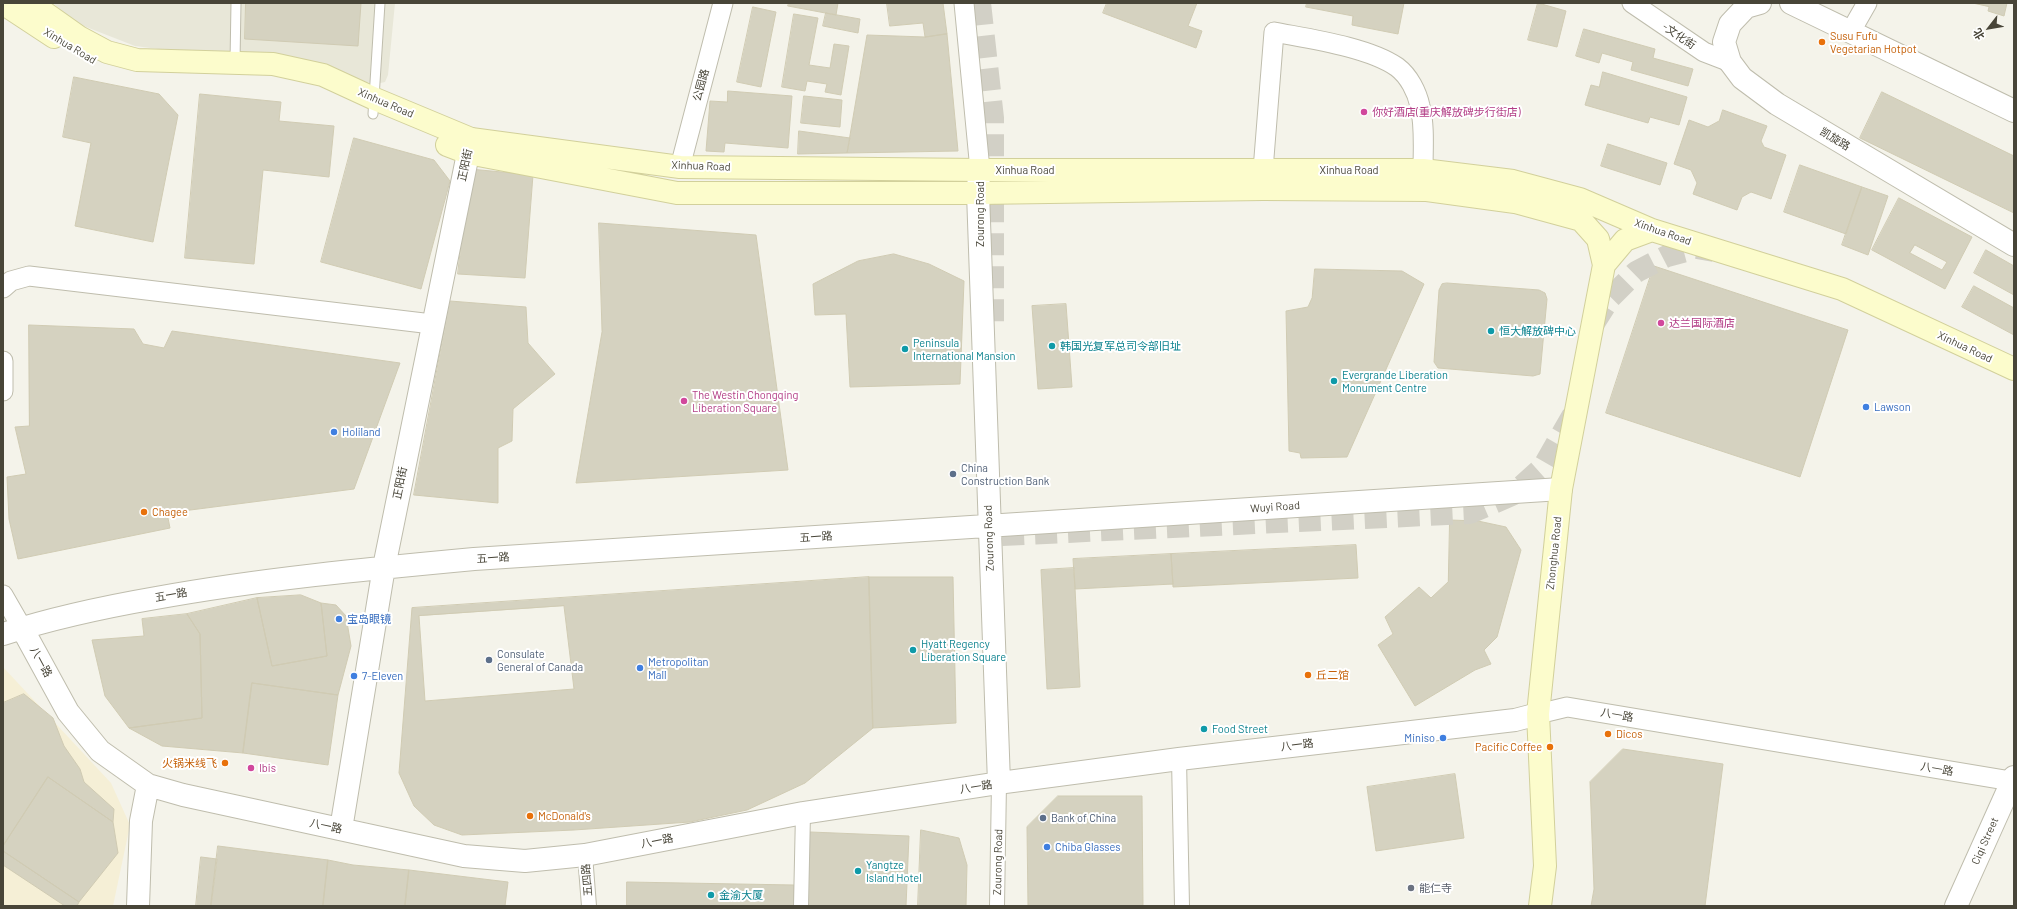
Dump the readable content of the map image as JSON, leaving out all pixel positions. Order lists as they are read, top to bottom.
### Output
{
  "streets": {
    "main road": ["Xinhua Road", "Zhonghua Road"],
    "street": [
      "-文化街",
      "公园路",
      "凯旋路",
      "正阳街",
      "Zourong Road",
      "Wuyi Road",
      "五一路",
      "八一路",
      "Ciqi Street",
      "五四路"
    ]
  },
  "crossings": [
    ["-文化街", "凯旋路"],
    ["Xinhua Road", "公园路"],
    ["Xinhua Road", "正阳街"],
    ["Xinhua Road", "Zourong Road"],
    ["Xinhua Road", "Zhonghua Road"],
    ["正阳街", "五一路"],
    ["正阳街", "八一路"],
    ["Zourong Road", "Wuyi Road"],
    ["Zourong Road", "五一路"],
    ["Zourong Road", "八一路"],
    ["Wuyi Road", "五一路"],
    ["Wuyi Road", "Zhonghua Road"],
    ["五一路", "八一路"],
    ["Zhonghua Road", "八一路"],
    ["八一路", "Ciqi Street"],
    ["八一路", "五四路"]
  ],
  "places": [
    "Susu Fufu Vegetarian Hotpot",
    "你好酒店(重庆解放碑步行街店)",
    "达兰国际酒店",
    "恒大解放碑中心",
    "韩国光复军总司令部旧址",
    "Peninsula International Mansion",
    "Evergrande Liberation Monument Centre",
    "The Westin Chongqing Liberation Square",
    "Lawson",
    "Holiland",
    "China Construction Bank",
    "Chagee",
    "宝岛眼镜",
    "Hyatt Regency Liberation Square",
    "Consulate General of Canada",
    "Metropolitan Mall",
    "丘二馆",
    "7-Eleven",
    "Food Street",
    "Dicos",
    "Miniso",
    "Pacific Coffee",
    "火锅米线飞",
    "Ibis",
    "McDonald's",
    "Bank of China",
    "Chiba Glasses",
    "Yangtze Island Hotel",
    "能仁寺",
    "金渝大厦"
  ],
  "north": "bottom left"
}
